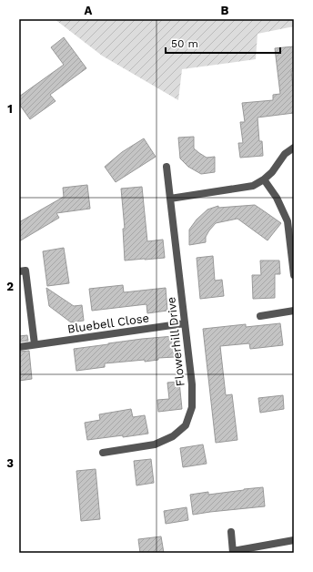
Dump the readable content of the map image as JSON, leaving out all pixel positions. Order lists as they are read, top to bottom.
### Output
{
  "streets": {
    "street": ["Bluebell Close", "Flowerhill Drive"]
  },
  "crossings": [
    ["Bluebell Close", "Flowerhill Drive"]
  ],
  "scale_bar": "50 m",
  "grid": {
    "columns": ["A", "B"],
    "rows": ["1", "2", "3"]
  }
}
